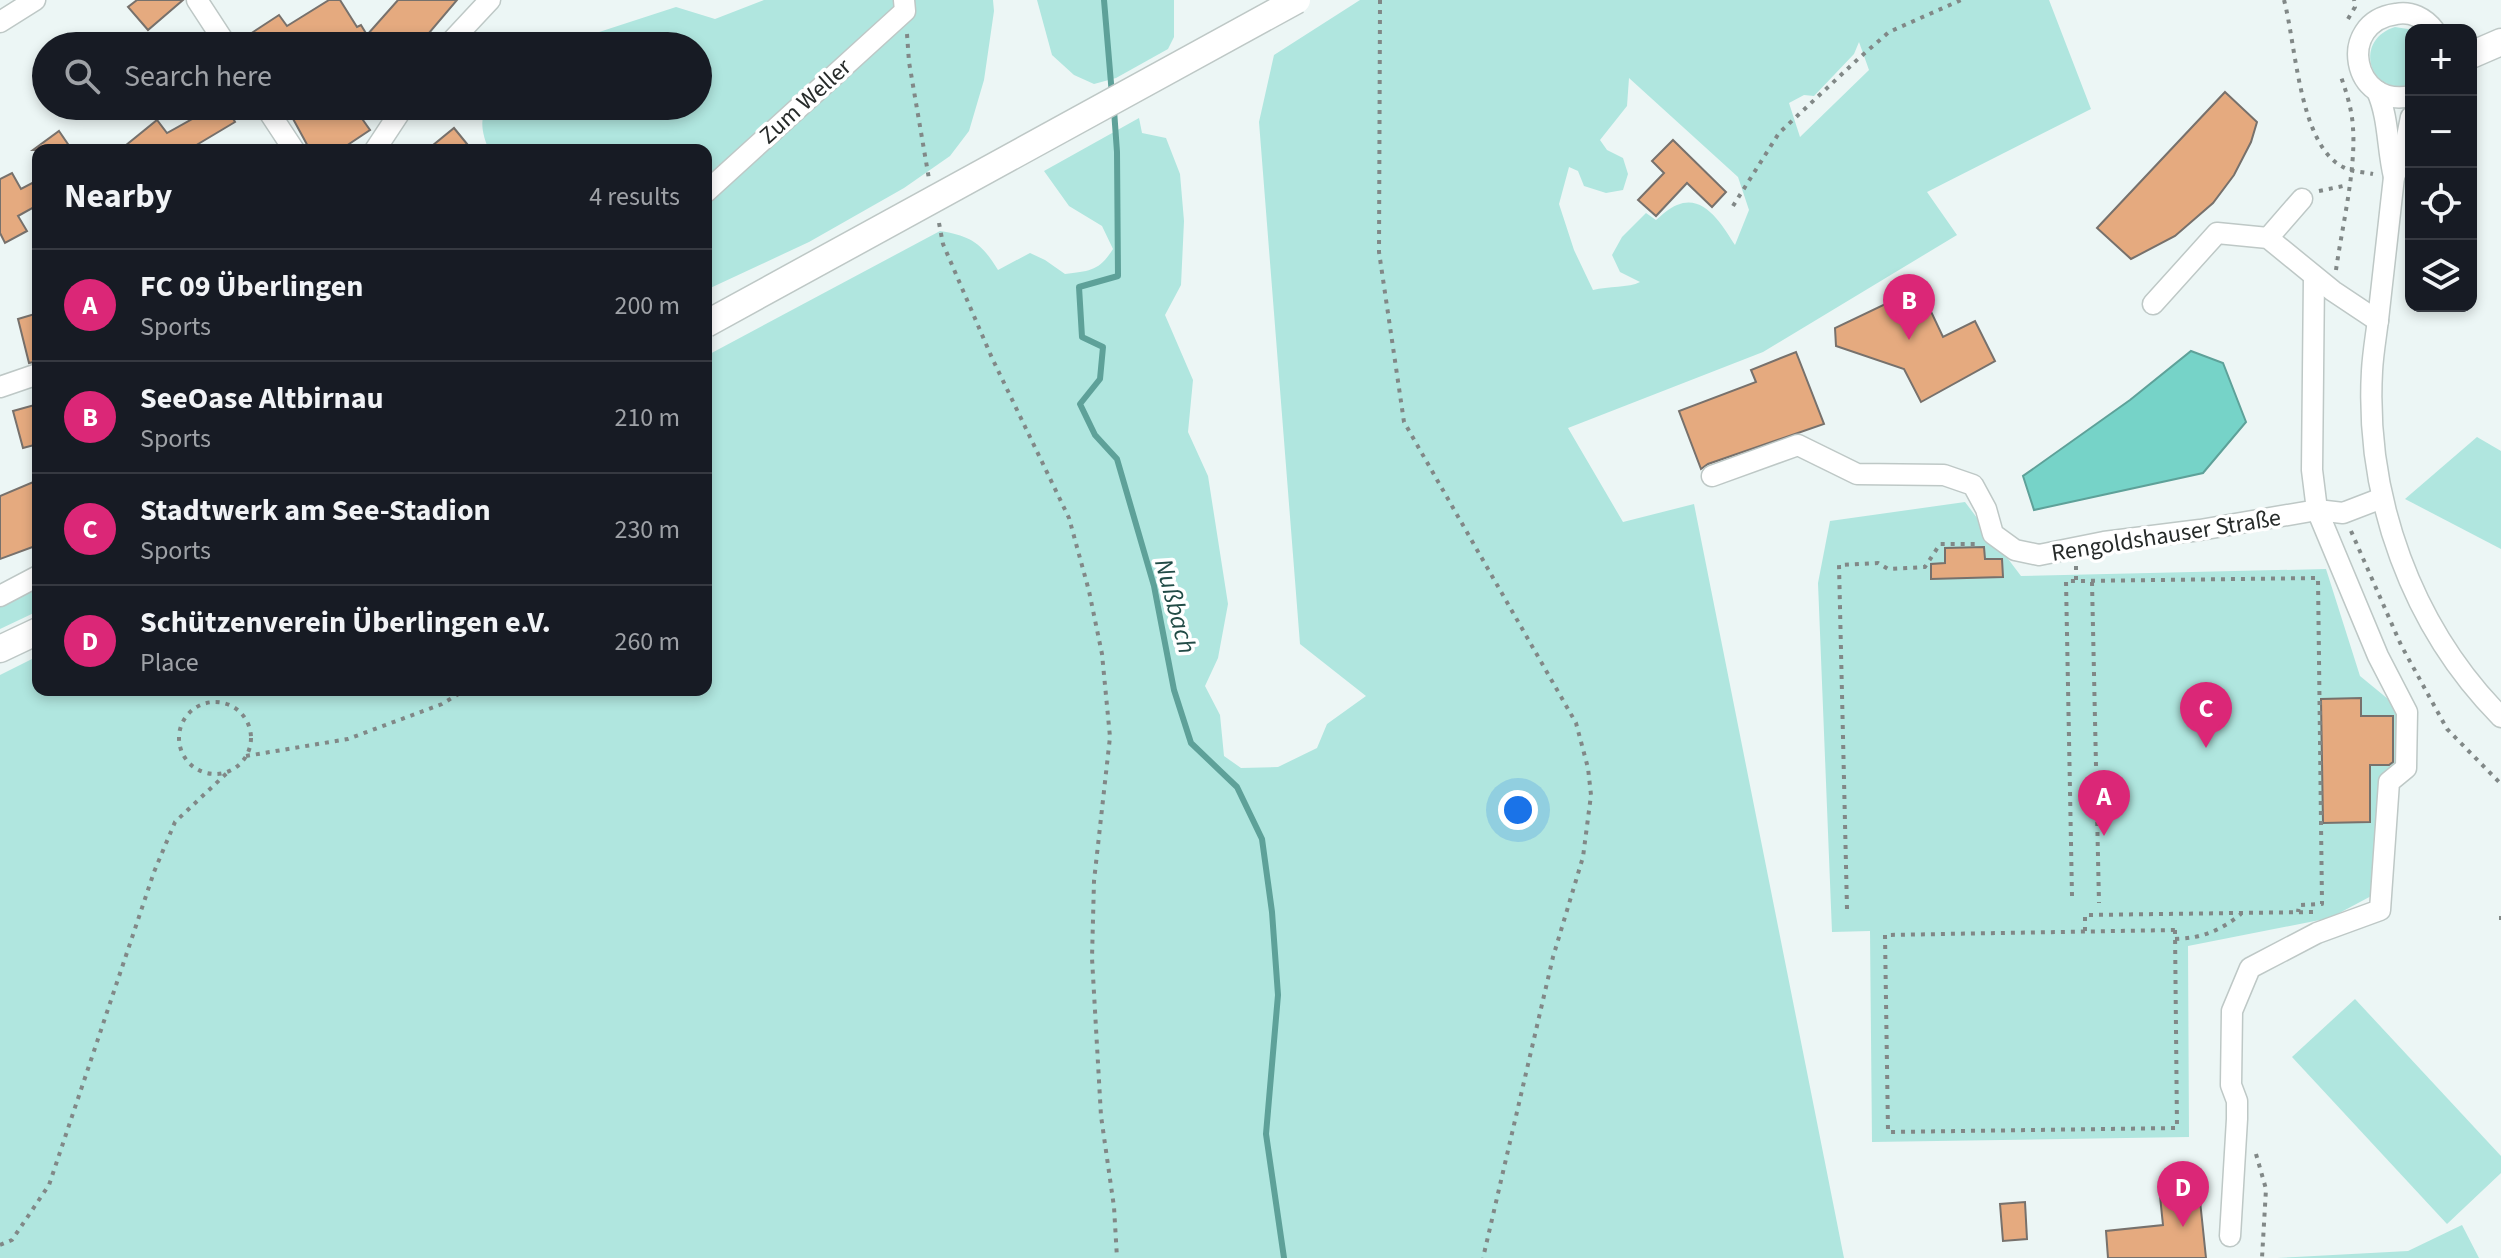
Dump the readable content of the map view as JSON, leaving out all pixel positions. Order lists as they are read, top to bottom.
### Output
{
  "streets": {
    "street": ["Zum Weller", "Rengoldshauser Straße"]
  },
  "water": ["Nußbach"],
  "page": {
    "map_buttons": ["+", "−"],
    "search": "Search here",
    "heading": ["Nearby", "4 results"],
    "list": [
      {
        "mark": "A",
        "name": "FC 09 Überlingen",
        "note": "Sports",
        "value": "200 m"
      },
      {
        "mark": "B",
        "name": "SeeOase Altbirnau",
        "note": "Sports",
        "value": "210 m"
      },
      {
        "mark": "C",
        "name": "Stadtwerk am See-Stadion",
        "note": "Sports",
        "value": "230 m"
      },
      {
        "mark": "D",
        "name": "Schützenverein Überlingen e.V.",
        "note": "Place",
        "value": "260 m"
      }
    ],
    "pins": [
      "B",
      "C",
      "A",
      "D"
    ]
  }
}
